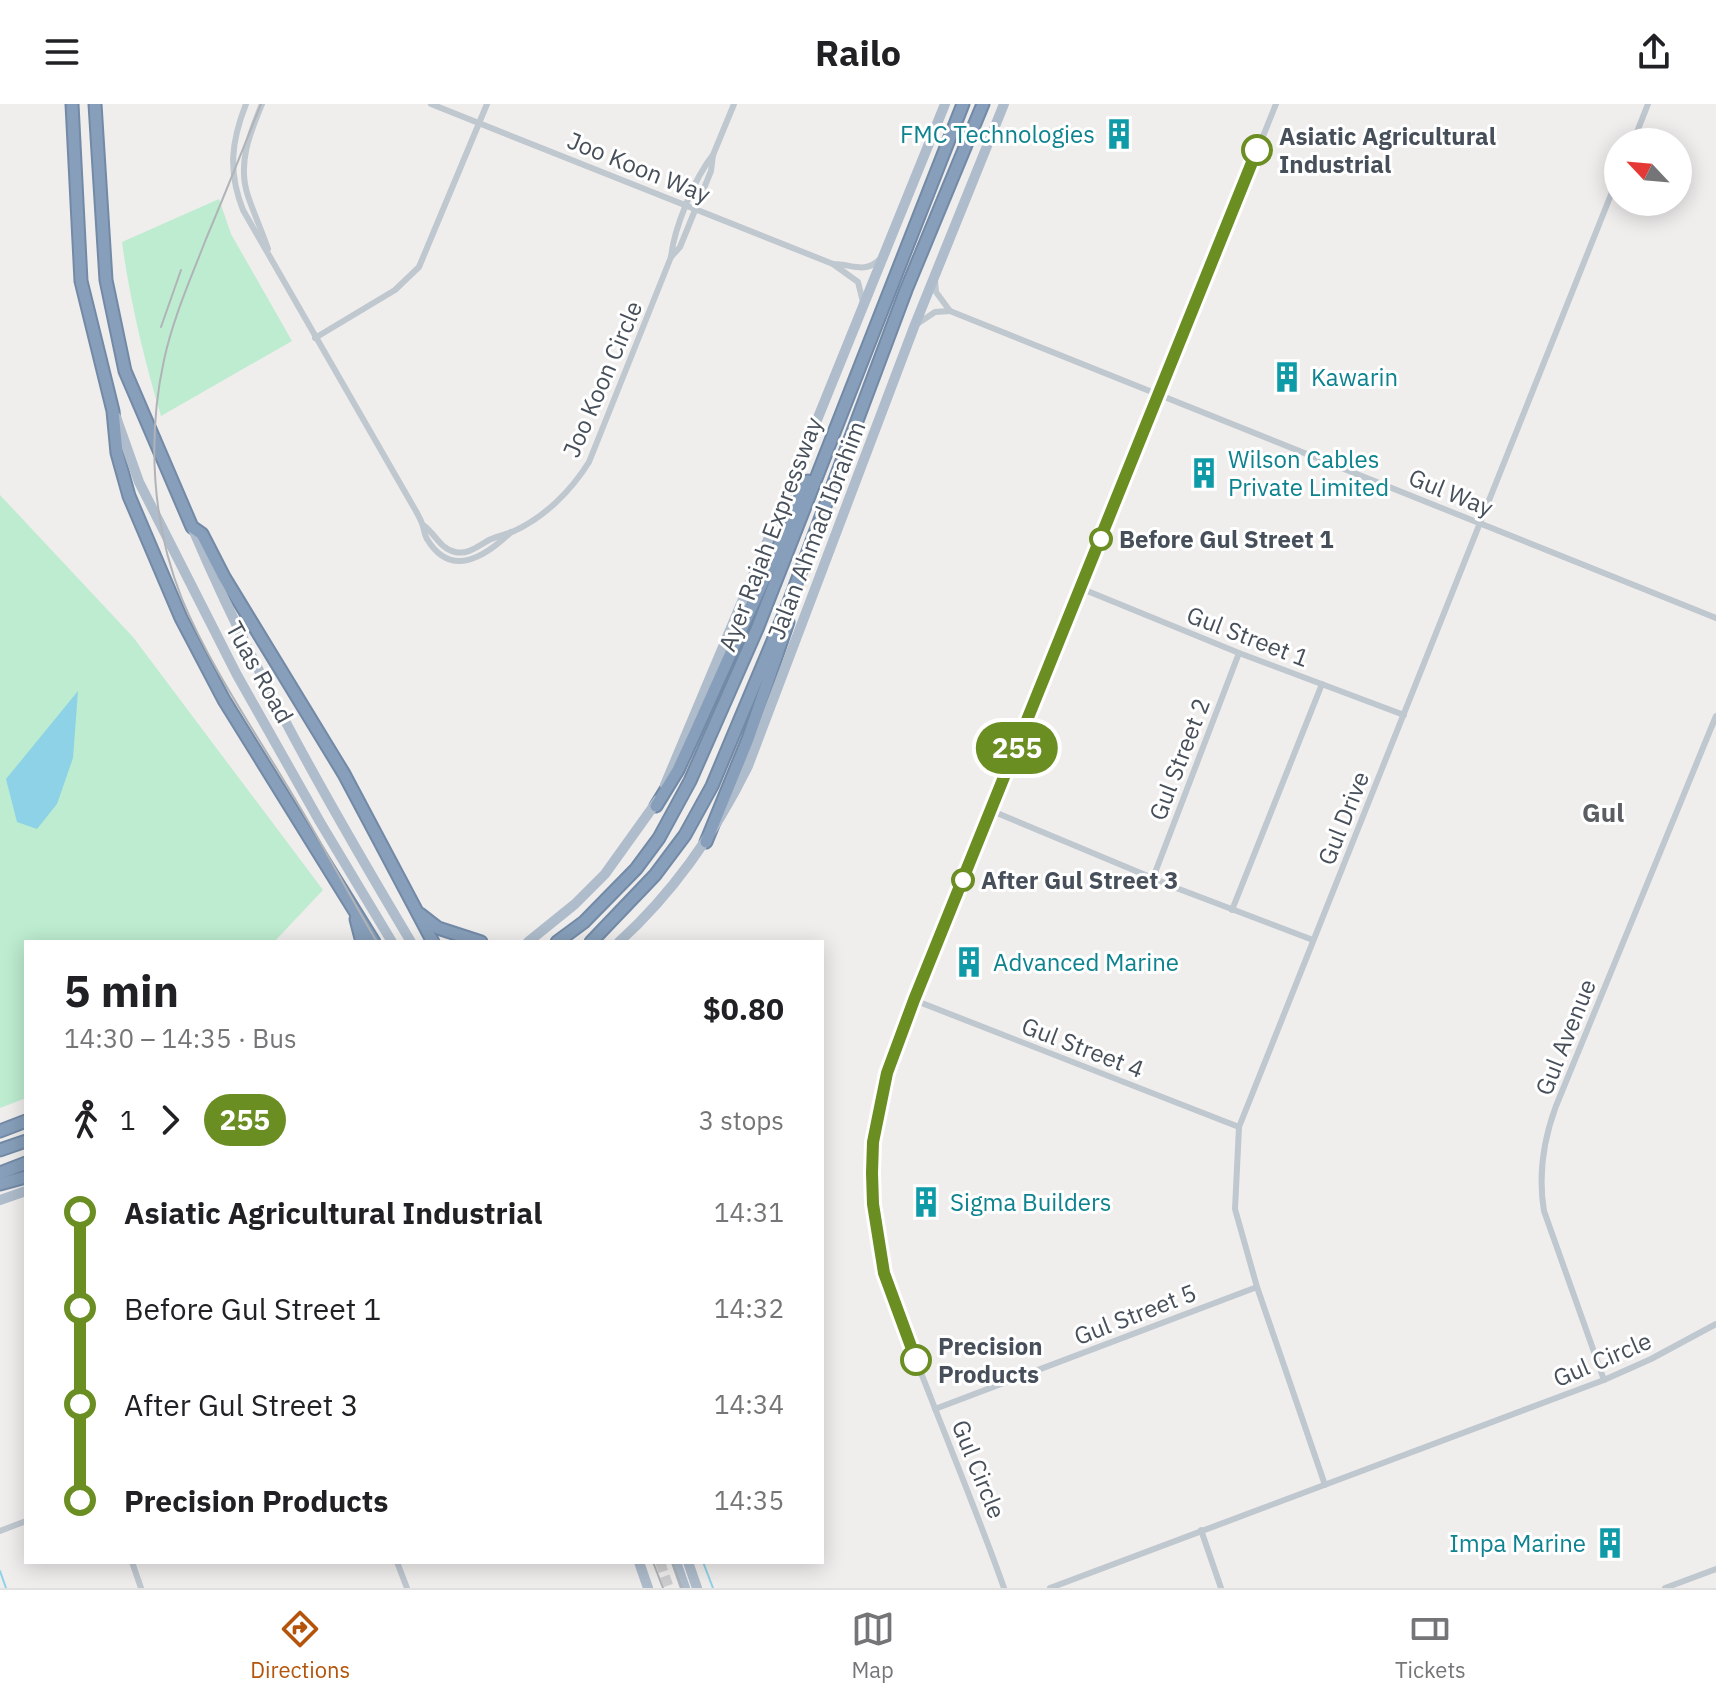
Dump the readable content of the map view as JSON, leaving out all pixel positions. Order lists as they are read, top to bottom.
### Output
{
  "streets": {
    "highway": ["Ayer Rajah Expressway"],
    "main road": ["Jalan Ahmad Ibrahim", "Tuas Road"],
    "street": [
      "Joo Koon Way",
      "Joo Koon Circle",
      "Gul Way",
      "Gul Street 1",
      "Gul Street 2",
      "Gul Drive",
      "Gul Avenue",
      "Gul Street 4",
      "Gul Street 5",
      "Gul Circle"
    ]
  },
  "crossings": [
    ["Joo Koon Way", "Joo Koon Circle"],
    ["Joo Koon Way", "Jalan Ahmad Ibrahim"],
    ["Gul Way", "Gul Drive"],
    ["Gul Way", "Gul Circle"],
    ["Gul Street 1", "Gul Street 2"],
    ["Gul Street 1", "Gul Drive"],
    ["Gul Street 1", "Gul Circle"],
    ["Gul Drive", "Gul Street 4"],
    ["Gul Drive", "Gul Street 5"],
    ["Gul Drive", "Gul Circle"],
    ["Gul Avenue", "Gul Circle"],
    ["Gul Street 4", "Gul Circle"],
    ["Gul Street 5", "Gul Circle"]
  ],
  "districts": ["Gul"],
  "places": {
    "building": [
      "FMC Technologies",
      "Kawarin",
      "Wilson Cables Private Limited",
      "Advanced Marine",
      "Sigma Builders",
      "Impa Marine"
    ],
    "other": [
      "Asiatic Agricultural Industrial",
      "Before Gul Street 1",
      "After Gul Street 3",
      "Precision Products"
    ]
  },
  "lines": ["bus line 255"],
  "north": "top left",
  "page": {
    "header": "Railo",
    "on_map": "255",
    "heading": ["5 min", "14:30 – 14:35 · Bus", "$0.80"],
    "legs": ["1", "255", "3 stops"],
    "list": [
      {
        "name": "Asiatic Agricultural Industrial",
        "value": "14:31"
      },
      {
        "name": "Before Gul Street 1",
        "value": "14:32"
      },
      {
        "name": "After Gul Street 3",
        "value": "14:34"
      },
      {
        "name": "Precision Products",
        "value": "14:35"
      }
    ],
    "tabs": ["Directions", "Map", "Tickets"]
  }
}
